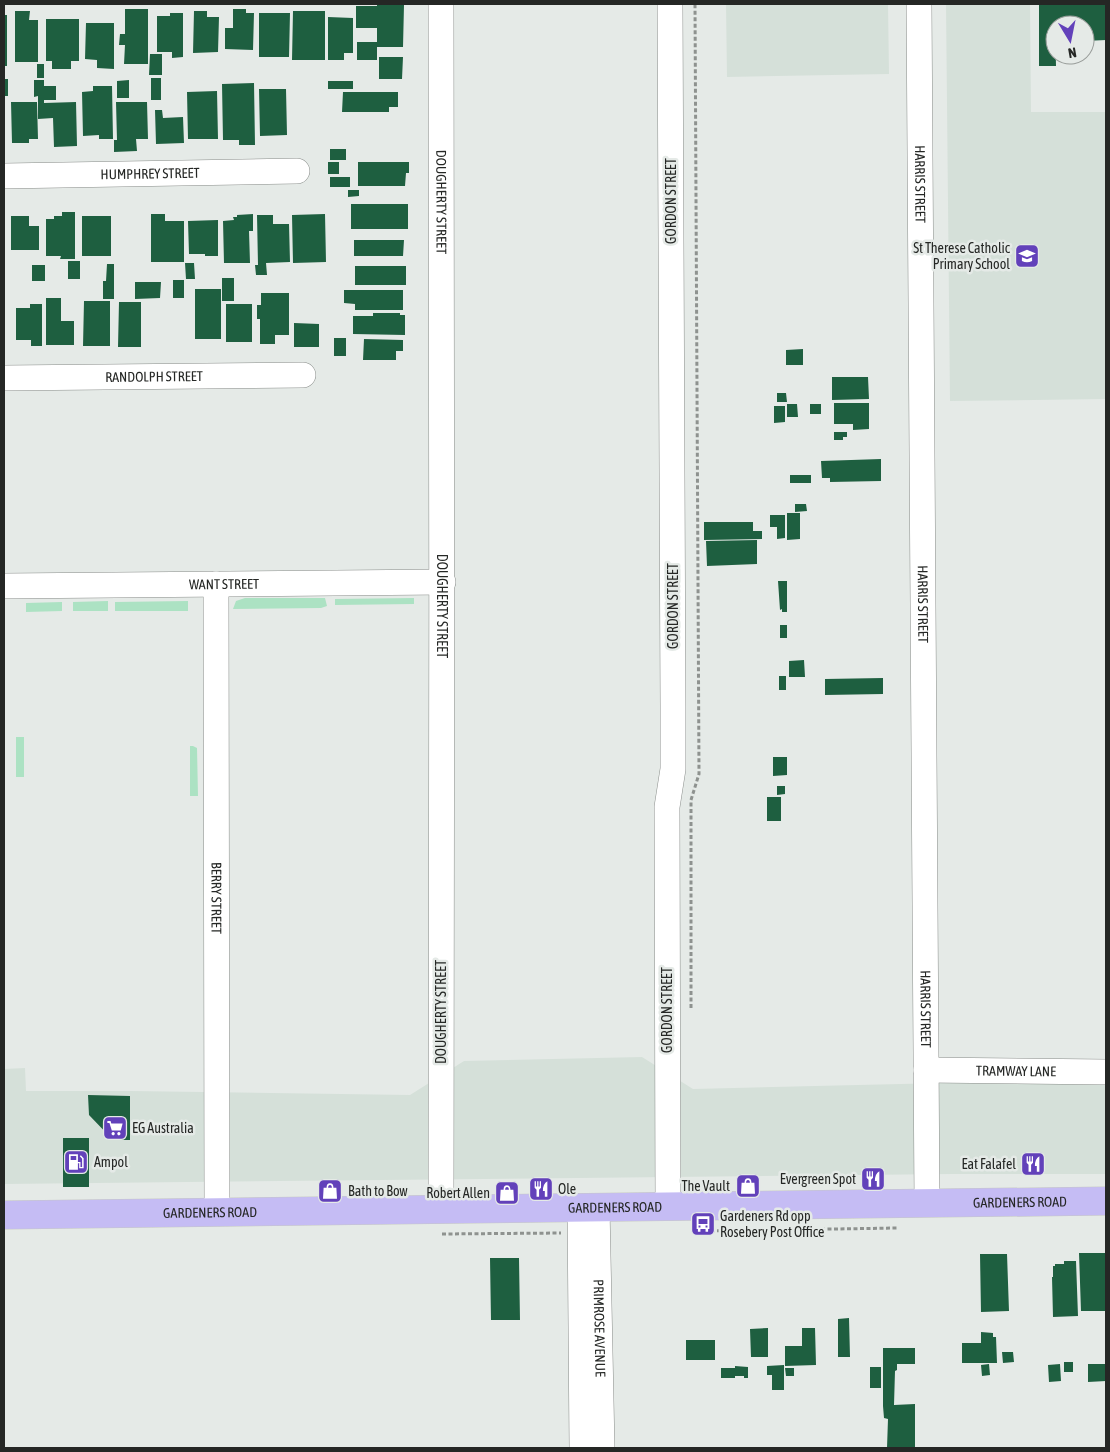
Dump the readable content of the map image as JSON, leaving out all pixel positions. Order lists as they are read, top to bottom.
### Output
{
  "streets": {
    "main road": ["GARDENERS ROAD"],
    "street": [
      "HUMPHREY STREET",
      "HARRIS STREET",
      "GORDON STREET",
      "DOUGHERTY STREET",
      "RANDOLPH STREET",
      "WANT STREET",
      "BERRY STREET",
      "TRAMWAY LANE",
      "PRIMROSE AVENUE"
    ]
  },
  "crossings": [
    ["HARRIS STREET", "TRAMWAY LANE"],
    ["HARRIS STREET", "GARDENERS ROAD"],
    ["GORDON STREET", "GARDENERS ROAD"],
    ["DOUGHERTY STREET", "WANT STREET"],
    ["DOUGHERTY STREET", "GARDENERS ROAD"],
    ["WANT STREET", "BERRY STREET"],
    ["BERRY STREET", "GARDENERS ROAD"],
    ["GARDENERS ROAD", "PRIMROSE AVENUE"]
  ],
  "places": {
    "school or university": ["St Therese Catholic Primary School"],
    "supermarket": ["EG Australia"],
    "fuel station": ["Ampol"],
    "restaurant": ["Eat Falafel", "Evergreen Spot", "Ole"],
    "shop": ["The Vault", "Bath to Bow", "Robert Allen"],
    "bus stop": ["Gardeners Rd opp Rosebery Post Office"]
  },
  "north": "bottom"
}
